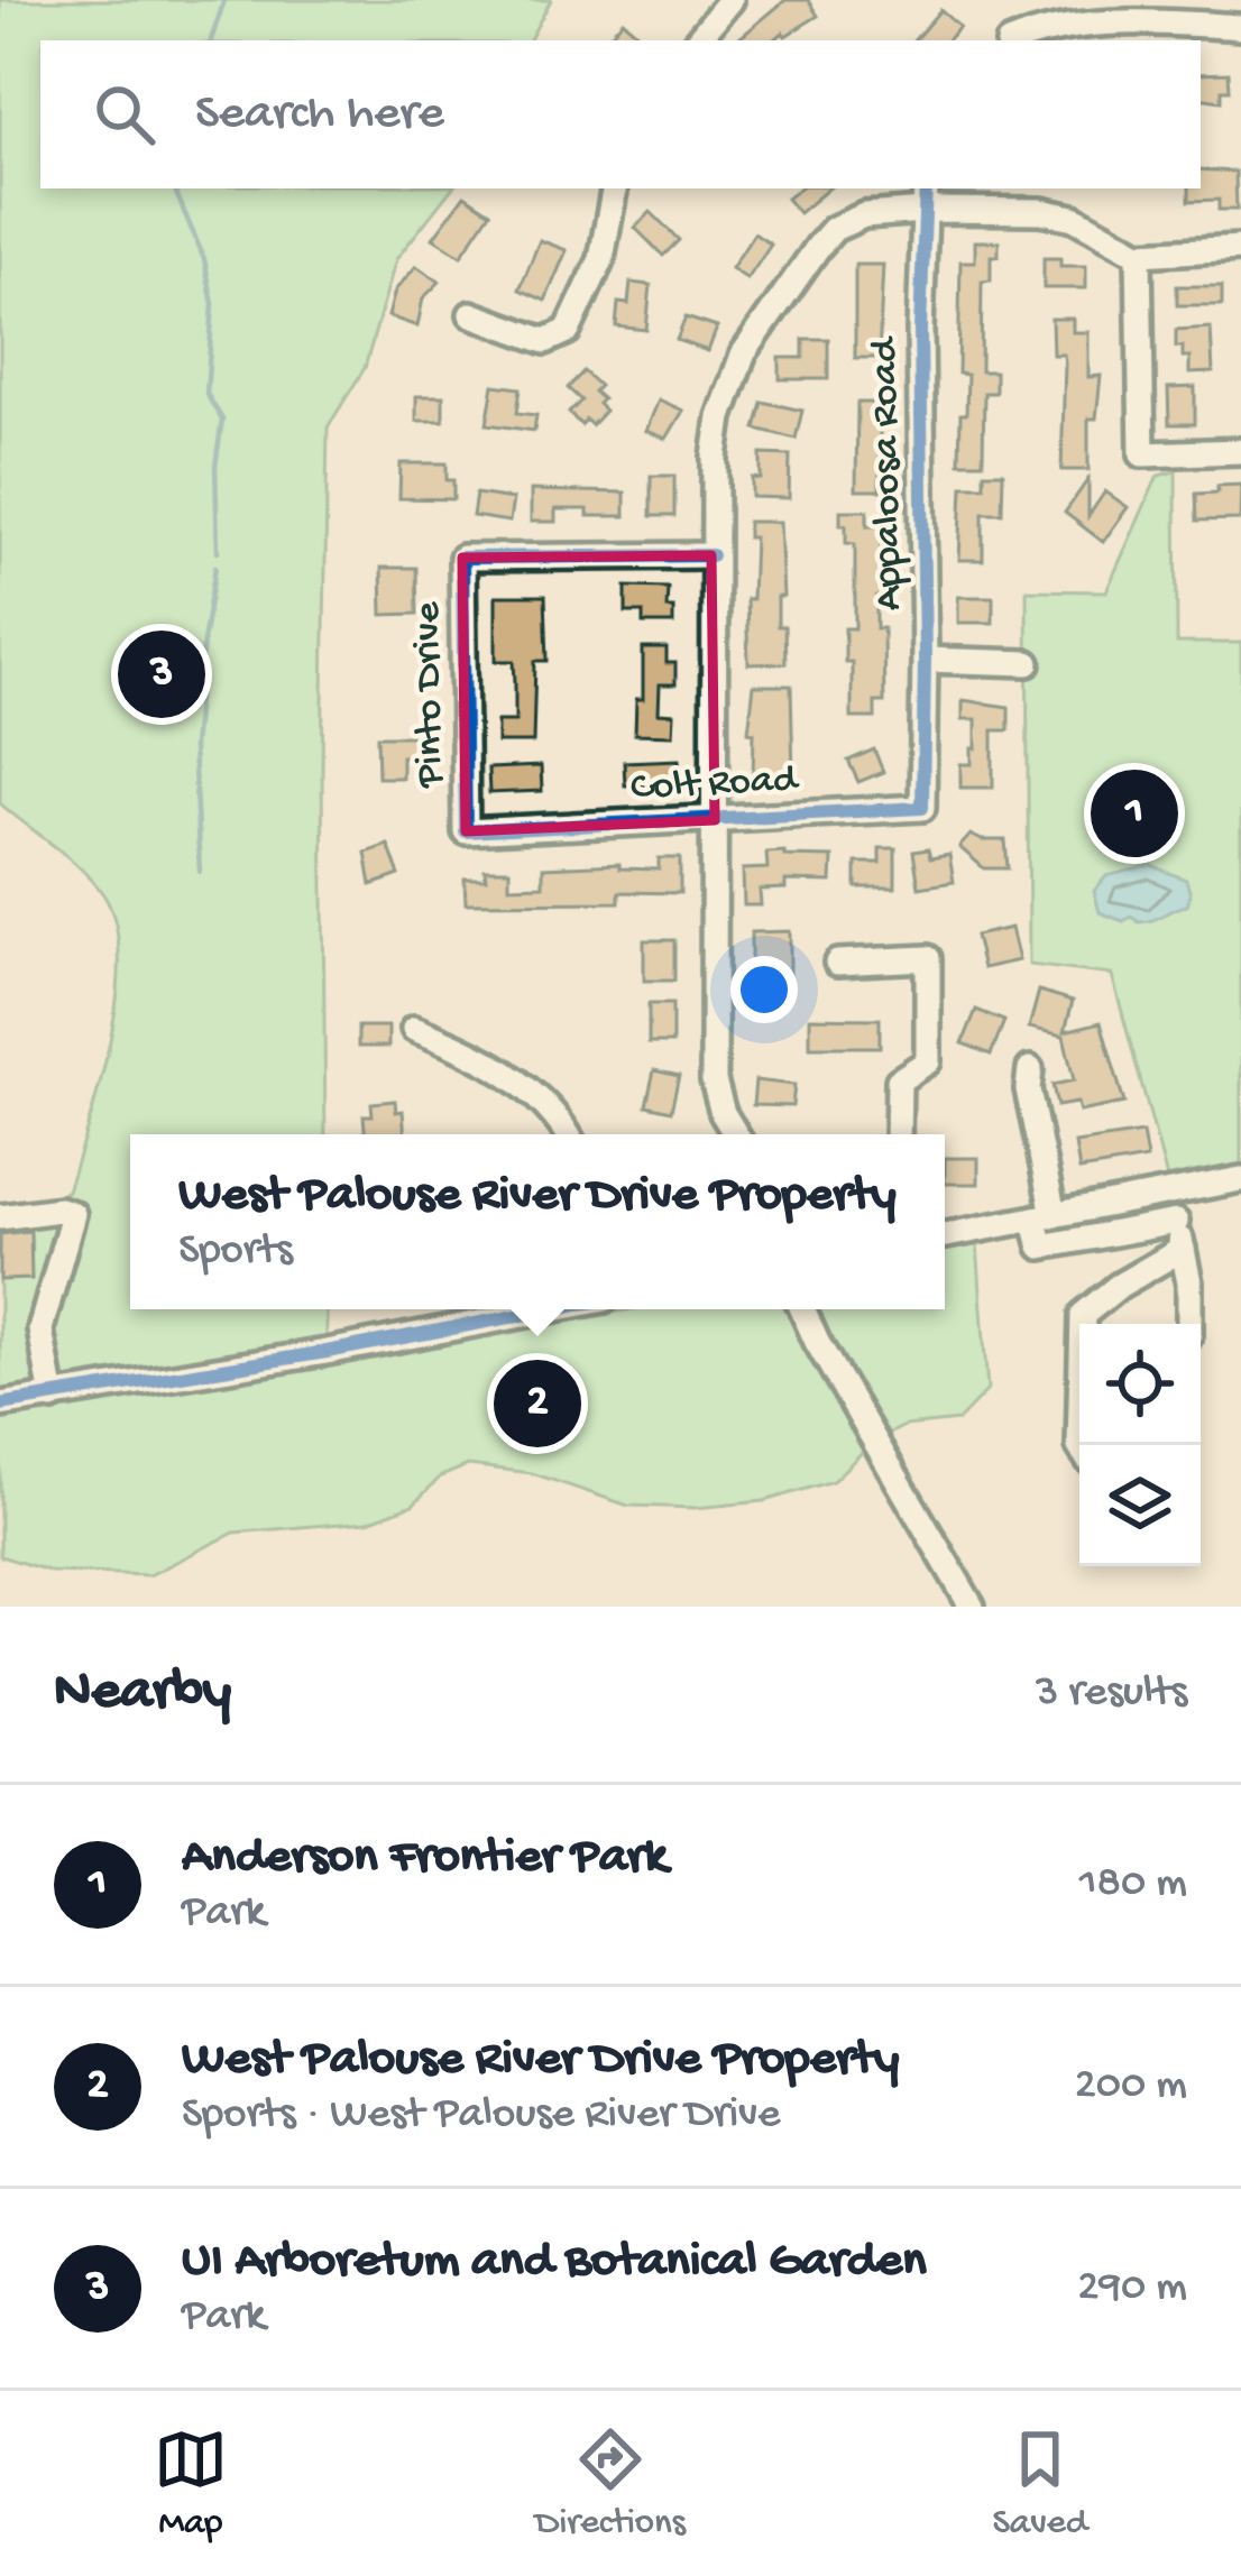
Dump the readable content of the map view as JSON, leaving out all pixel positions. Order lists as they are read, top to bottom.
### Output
{
  "streets": {
    "street": ["Appaloosa Road", "Pinto Drive", "Colt Road"]
  },
  "crossings": [
    ["Appaloosa Road", "Colt Road"],
    ["Pinto Drive", "Colt Road"]
  ],
  "page": {
    "search": "Search here",
    "pins": ["3", "1", "2"],
    "popup": ["West Palouse River Drive Property", "Sports"],
    "heading": ["Nearby", "3 results"],
    "list": [
      {
        "mark": "1",
        "name": "Anderson Frontier Park",
        "note": "Park",
        "value": "180 m"
      },
      {
        "mark": "2",
        "name": "West Palouse River Drive Property",
        "note": "Sports · West Palouse River Drive",
        "value": "200 m"
      },
      {
        "mark": "3",
        "name": "UI Arboretum and Botanical Garden",
        "note": "Park",
        "value": "290 m"
      }
    ],
    "nav": ["Map", "Directions", "Saved"]
  }
}
